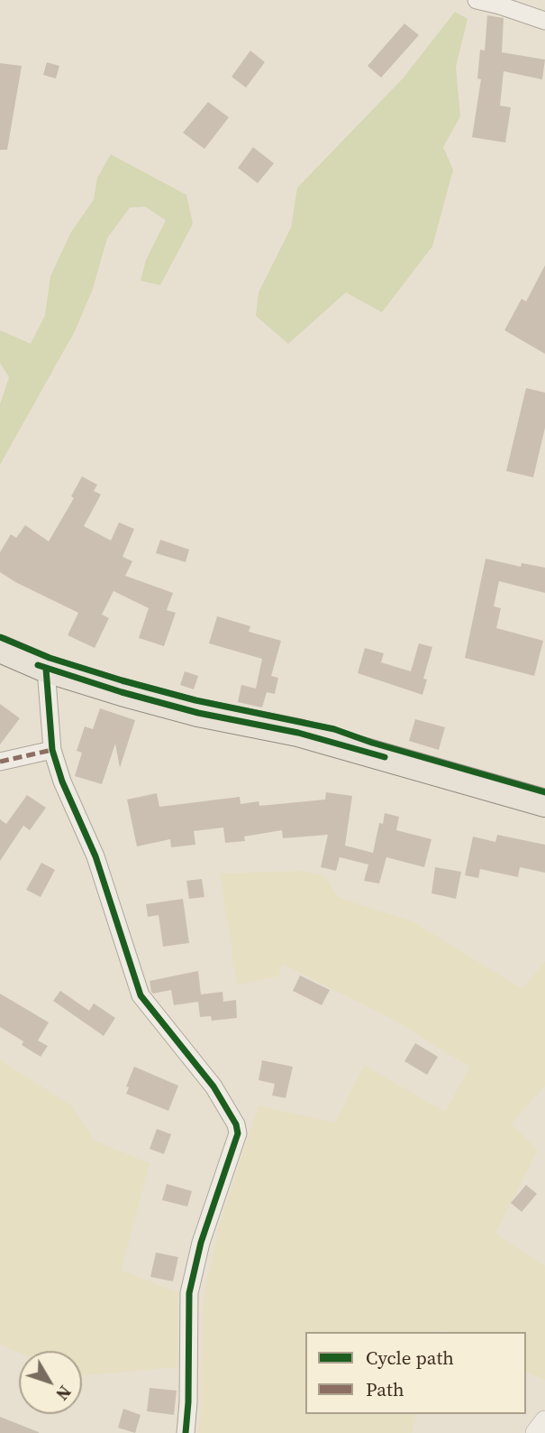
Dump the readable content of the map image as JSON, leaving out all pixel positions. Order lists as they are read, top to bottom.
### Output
{
  "legend": ["Cycle path", "Path"],
  "north": "bottom right"
}
